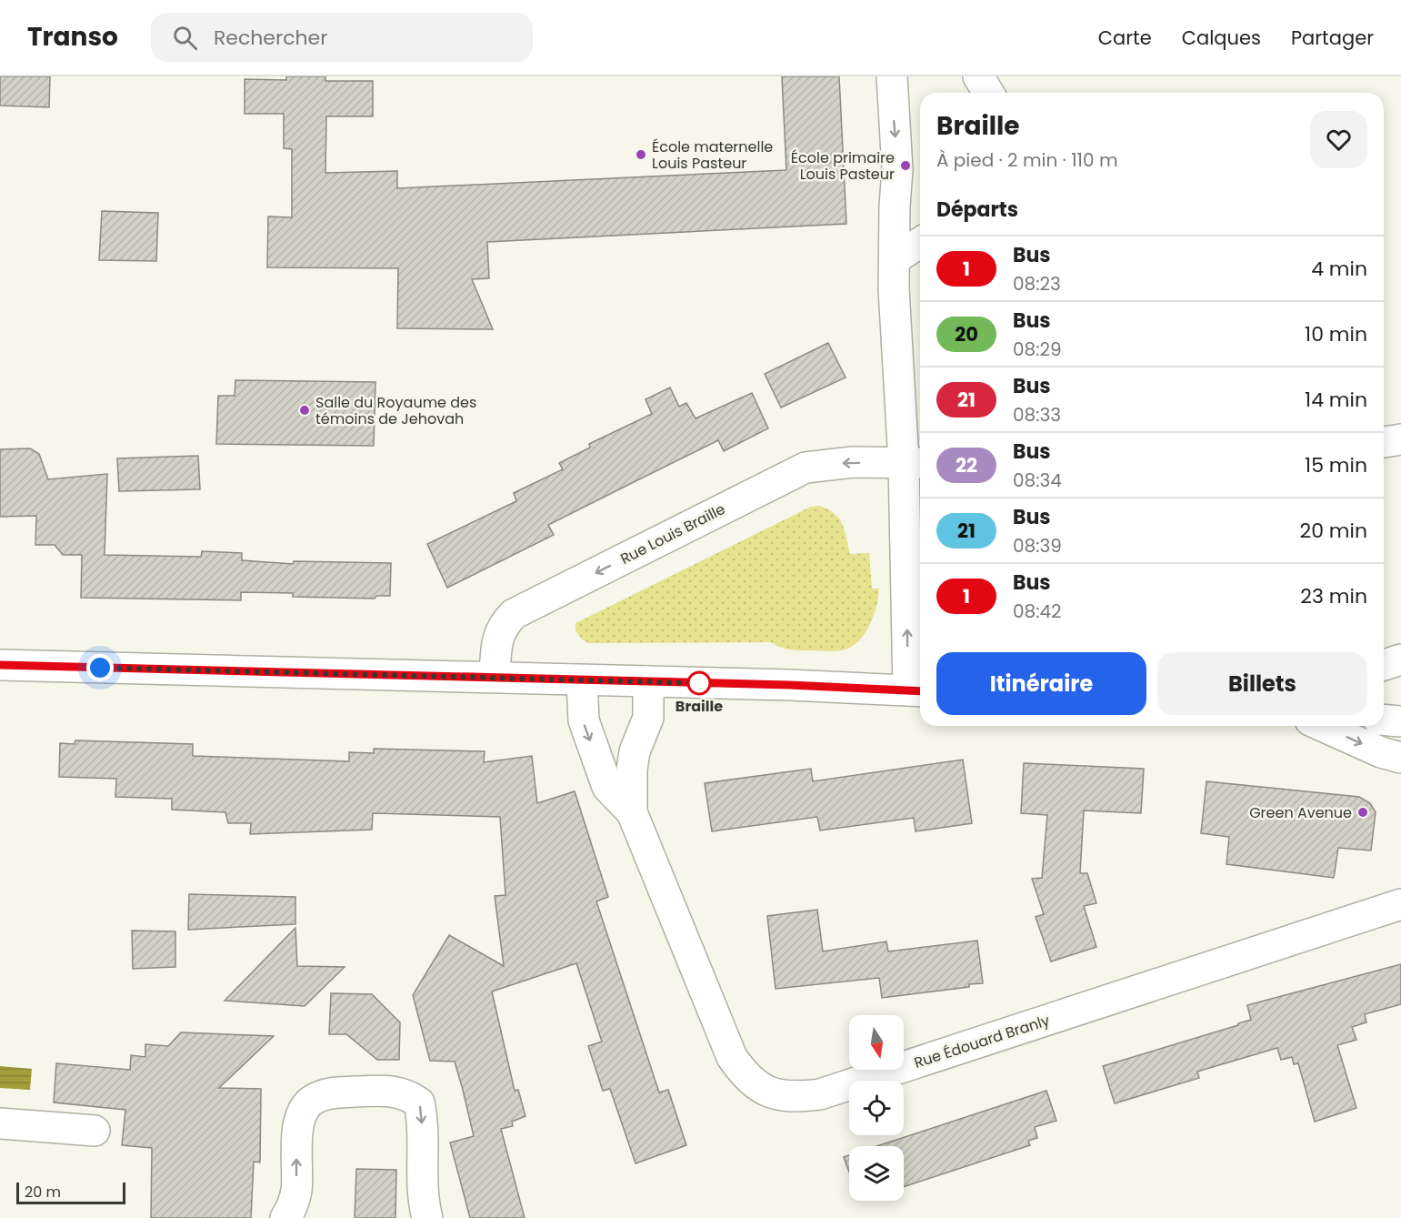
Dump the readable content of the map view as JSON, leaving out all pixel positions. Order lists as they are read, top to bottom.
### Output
{
  "streets": {
    "street": ["Rue Louis Braille", "Rue Édouard Branly"]
  },
  "one_way": ["Rue Louis Braille"],
  "places": [
    "École maternelle Louis Pasteur",
    "École primaire Louis Pasteur",
    "Salle du Royaume des témoins de Jehovah",
    "Braille",
    "Green Avenue"
  ],
  "lines": ["bus line 1"],
  "scale_bar": "20 m",
  "north": "bottom",
  "page": {
    "header": "Transo",
    "search": "Rechercher",
    "nav": ["Carte", "Calques", "Partager"],
    "heading": [
      ["Braille", "À pied · 2 min · 110 m"],
      "Départs"
    ],
    "list": [
      {
        "mark": "1",
        "name": "Bus",
        "note": "08:23",
        "value": "4 min"
      },
      {
        "mark": "20",
        "name": "Bus",
        "note": "08:29",
        "value": "10 min"
      },
      {
        "mark": "21",
        "name": "Bus",
        "note": "08:33",
        "value": "14 min"
      },
      {
        "mark": "22",
        "name": "Bus",
        "note": "08:34",
        "value": "15 min"
      },
      {
        "mark": "21",
        "name": "Bus",
        "note": "08:39",
        "value": "20 min"
      },
      {
        "mark": "1",
        "name": "Bus",
        "note": "08:42",
        "value": "23 min"
      }
    ],
    "buttons": ["Itinéraire", "Billets"],
    "scale": "20 m"
  }
}
